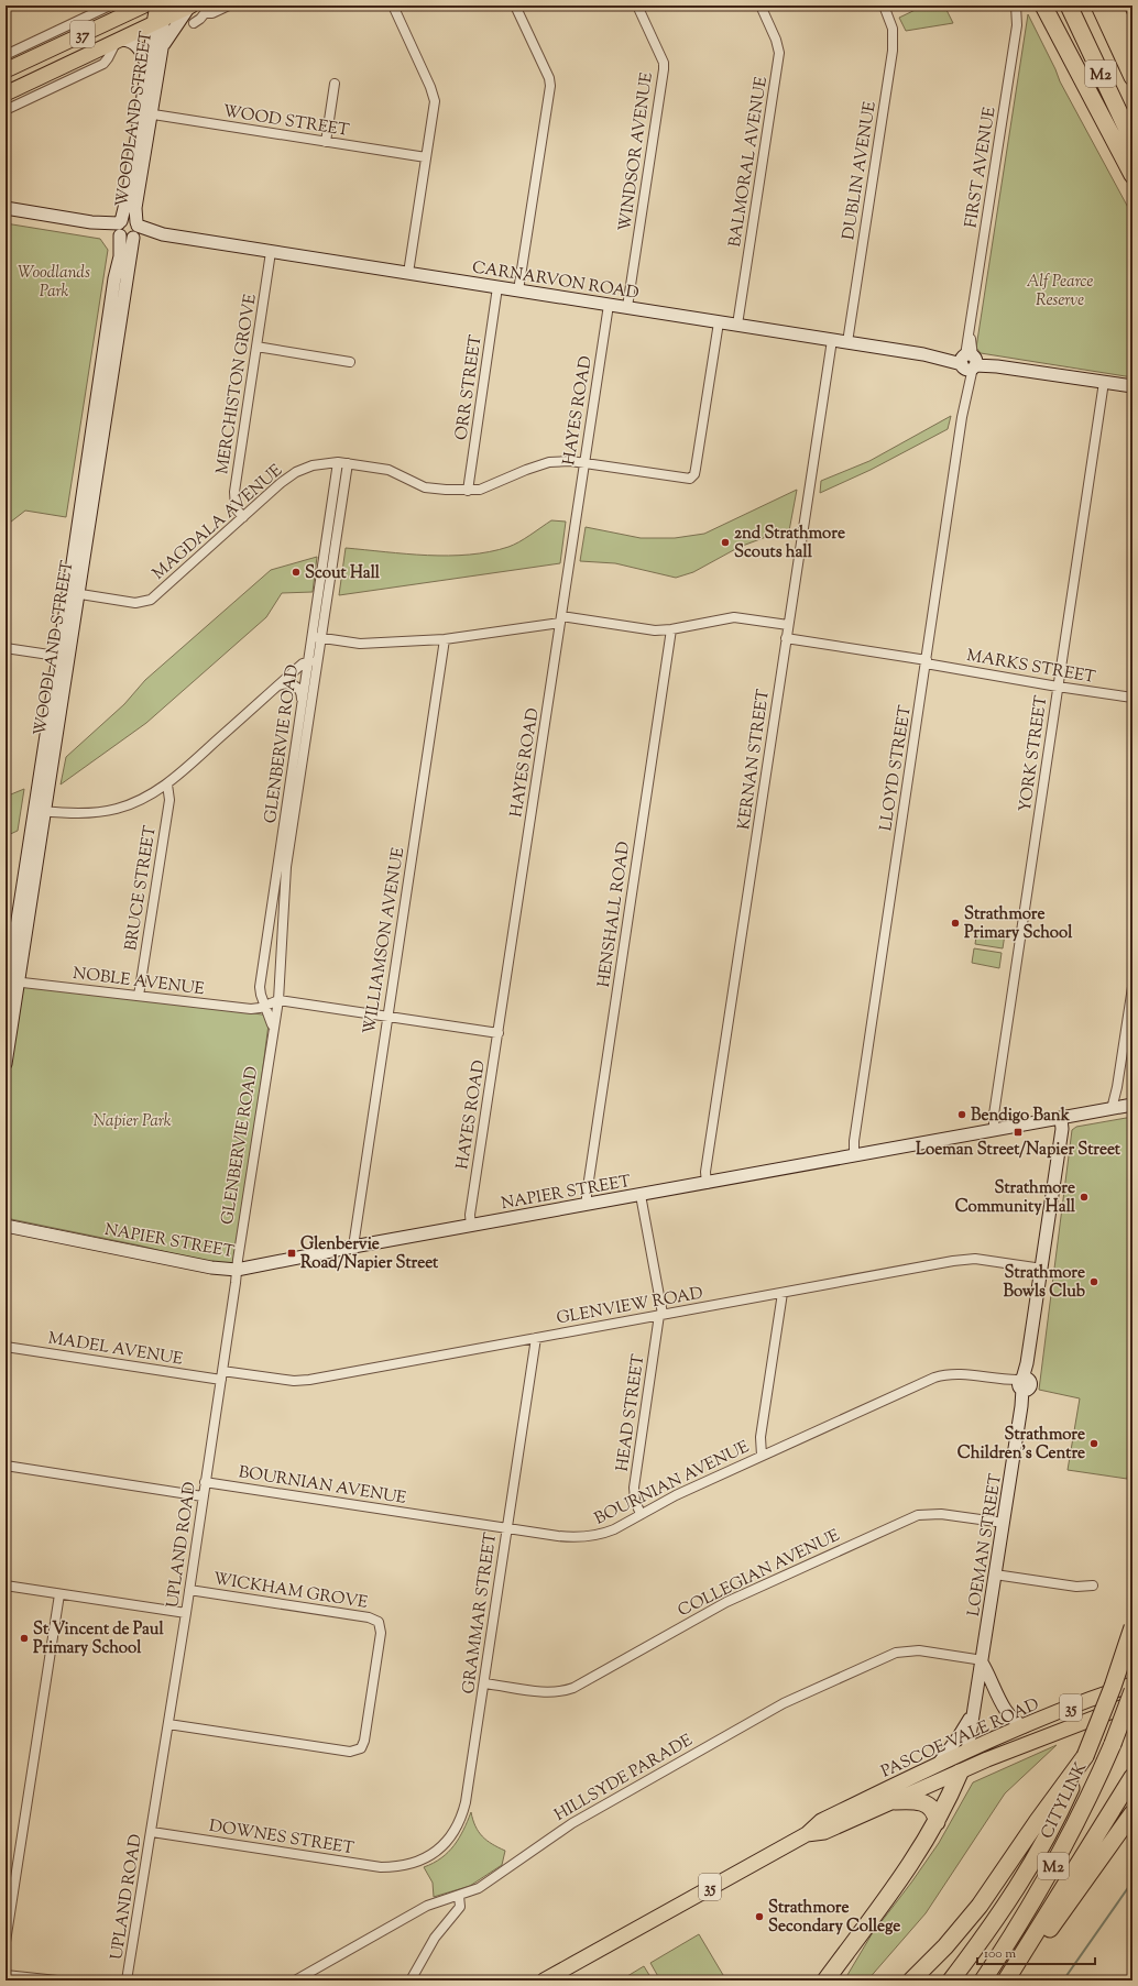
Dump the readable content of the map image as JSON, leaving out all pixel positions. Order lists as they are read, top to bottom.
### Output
{
  "streets": {
    "highway": ["M2", "CITYLINK"],
    "main road": ["37", "35", "PASCOE VALE ROAD"],
    "street": [
      "WOODLAND STREET",
      "WOOD STREET",
      "WINDSOR AVENUE",
      "BALMORAL AVENUE",
      "FIRST AVENUE",
      "DUBLIN AVENUE",
      "CARNARVON ROAD",
      "MERCHISTON GROVE",
      "ORR STREET",
      "HAYES ROAD",
      "MAGDALA AVENUE",
      "MARKS STREET",
      "GLENBERVIE ROAD",
      "YORK STREET",
      "KERNAN STREET",
      "LLOYD STREET",
      "BRUCE STREET",
      "HENSHALL ROAD",
      "WILLIAMSON AVENUE",
      "NOBLE AVENUE",
      "NAPIER STREET",
      "GLENVIEW ROAD",
      "MADEL AVENUE",
      "HEAD STREET",
      "BOURNIAN AVENUE",
      "UPLAND ROAD",
      "LOEMAN STREET",
      "COLLEGIAN AVENUE",
      "WICKHAM GROVE",
      "GRAMMAR STREET",
      "HILLSYDE PARADE",
      "DOWNES STREET"
    ]
  },
  "crossings": [
    ["37", "WOODLAND STREET"],
    ["WOODLAND STREET", "WOOD STREET"],
    ["WOODLAND STREET", "CARNARVON ROAD"],
    ["WOODLAND STREET", "MAGDALA AVENUE"],
    ["WOODLAND STREET", "NOBLE AVENUE"],
    ["WINDSOR AVENUE", "CARNARVON ROAD"],
    ["BALMORAL AVENUE", "CARNARVON ROAD"],
    ["FIRST AVENUE", "CARNARVON ROAD"],
    ["FIRST AVENUE", "LLOYD STREET"],
    ["DUBLIN AVENUE", "CARNARVON ROAD"],
    ["CARNARVON ROAD", "MERCHISTON GROVE"],
    ["CARNARVON ROAD", "ORR STREET"],
    ["CARNARVON ROAD", "HAYES ROAD"],
    ["CARNARVON ROAD", "MAGDALA AVENUE"],
    ["CARNARVON ROAD", "YORK STREET"],
    ["CARNARVON ROAD", "KERNAN STREET"],
    ["CARNARVON ROAD", "LLOYD STREET"],
    ["MERCHISTON GROVE", "MAGDALA AVENUE"],
    ["ORR STREET", "MAGDALA AVENUE"],
    ["HAYES ROAD", "MAGDALA AVENUE"],
    ["HAYES ROAD", "NAPIER STREET"],
    ["MAGDALA AVENUE", "GLENBERVIE ROAD"],
    ["MARKS STREET", "YORK STREET"],
    ["MARKS STREET", "KERNAN STREET"],
    ["MARKS STREET", "LLOYD STREET"],
    ["GLENBERVIE ROAD", "NOBLE AVENUE"],
    ["GLENBERVIE ROAD", "NAPIER STREET"],
    ["GLENBERVIE ROAD", "UPLAND ROAD"],
    ["YORK STREET", "NAPIER STREET"],
    ["KERNAN STREET", "NAPIER STREET"],
    ["LLOYD STREET", "NAPIER STREET"],
    ["BRUCE STREET", "NOBLE AVENUE"],
    ["HENSHALL ROAD", "NAPIER STREET"],
    ["WILLIAMSON AVENUE", "NAPIER STREET"],
    ["NAPIER STREET", "HEAD STREET"],
    ["NAPIER STREET", "UPLAND ROAD"],
    ["NAPIER STREET", "LOEMAN STREET"],
    ["GLENVIEW ROAD", "MADEL AVENUE"],
    ["GLENVIEW ROAD", "HEAD STREET"],
    ["GLENVIEW ROAD", "UPLAND ROAD"],
    ["GLENVIEW ROAD", "LOEMAN STREET"],
    ["GLENVIEW ROAD", "GRAMMAR STREET"],
    ["MADEL AVENUE", "UPLAND ROAD"],
    ["HEAD STREET", "BOURNIAN AVENUE"],
    ["BOURNIAN AVENUE", "UPLAND ROAD"],
    ["BOURNIAN AVENUE", "LOEMAN STREET"],
    ["BOURNIAN AVENUE", "GRAMMAR STREET"],
    ["UPLAND ROAD", "WICKHAM GROVE"],
    ["UPLAND ROAD", "DOWNES STREET"],
    ["LOEMAN STREET", "COLLEGIAN AVENUE"],
    ["LOEMAN STREET", "PASCOE VALE ROAD"],
    ["LOEMAN STREET", "HILLSYDE PARADE"],
    ["COLLEGIAN AVENUE", "GRAMMAR STREET"],
    ["GRAMMAR STREET", "DOWNES STREET"]
  ],
  "parks": ["Woodlands Park", "Alf Pearce Reserve", "Napier Park"],
  "places": {
    "other": [
      "2nd Strathmore Scouts hall",
      "Scout Hall",
      "Strathmore Primary School",
      "Bendigo Bank",
      "Strathmore Community Hall",
      "Strathmore Bowls Club",
      "Strathmore Children's Centre",
      "St Vincent de Paul Primary School",
      "Strathmore Secondary College"
    ],
    "transit": ["Loeman Street/Napier Street", "Glenbervie Road/Napier Street"]
  },
  "scale_bar": "100 m"
}
